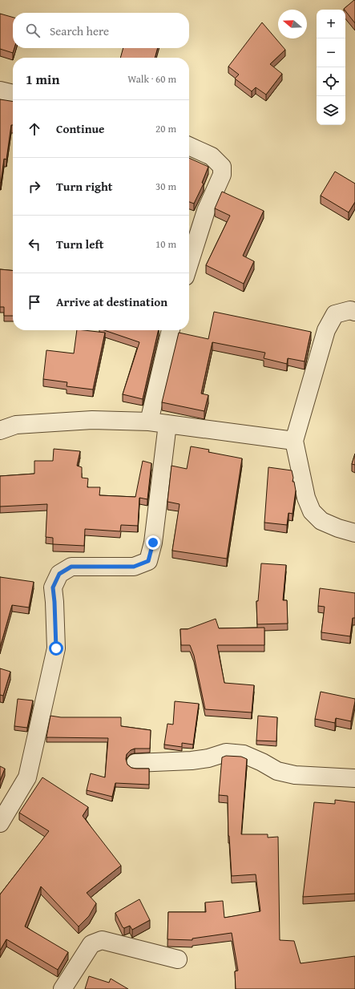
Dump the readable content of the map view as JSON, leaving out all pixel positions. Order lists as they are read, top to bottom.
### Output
{
  "north": "left",
  "page": {
    "map_buttons": ["+", "−"],
    "search": "Search here",
    "heading": ["1 min", "Walk · 60 m"],
    "list": [
      ["Continue", "20 m"],
      ["Turn right", "30 m"],
      ["Turn left", "10 m"],
      "Arrive at destination"
    ]
  }
}
